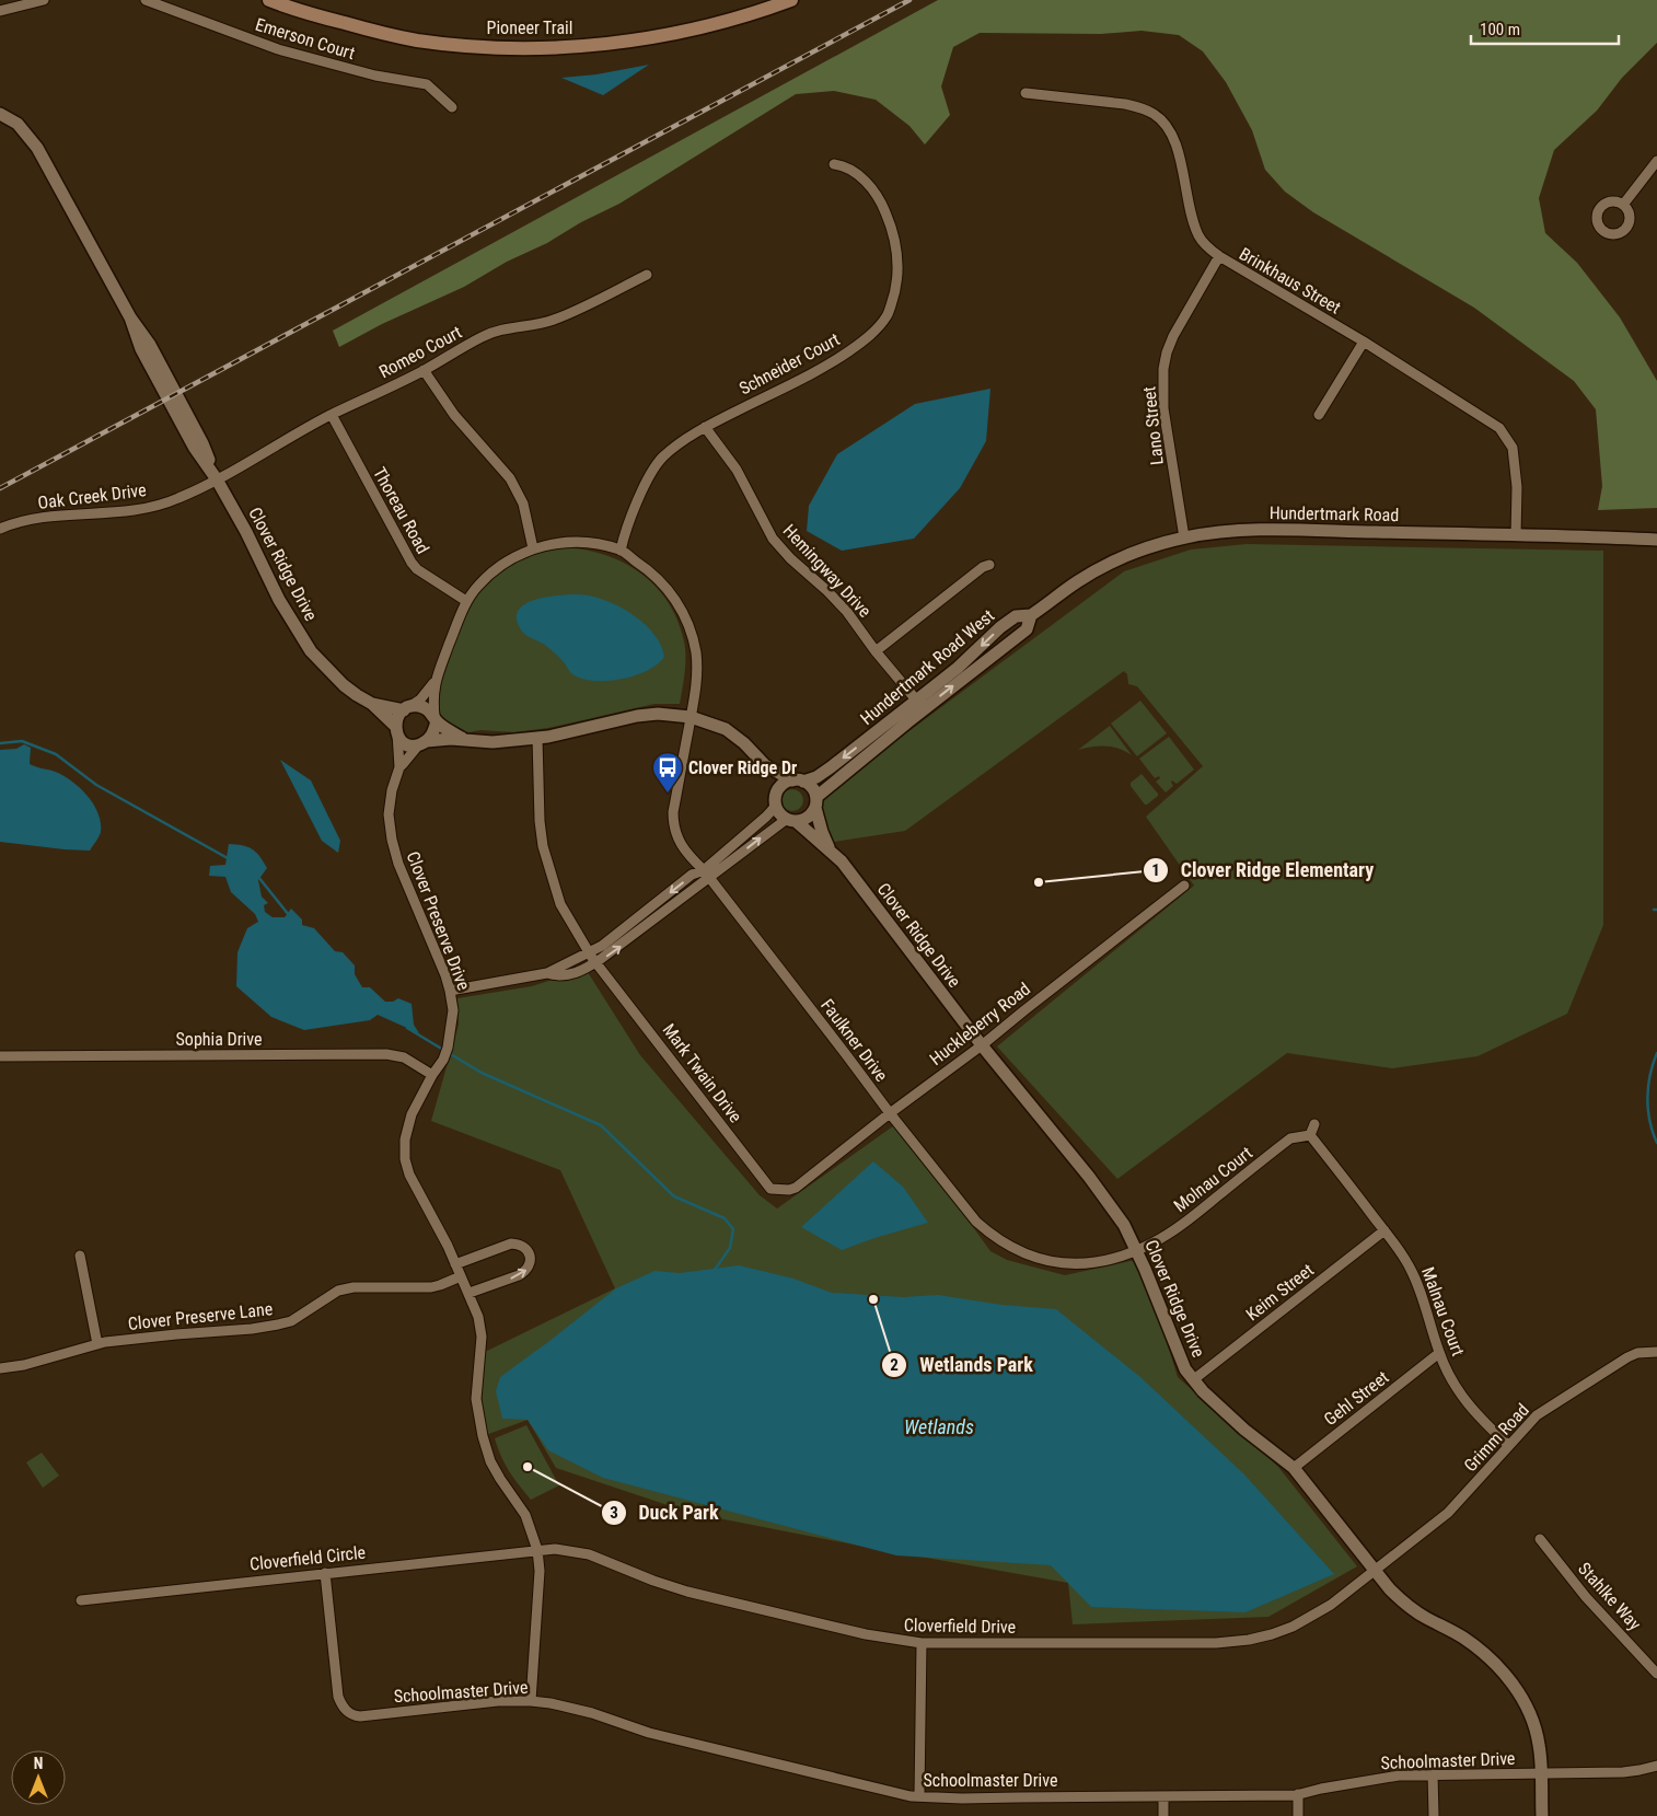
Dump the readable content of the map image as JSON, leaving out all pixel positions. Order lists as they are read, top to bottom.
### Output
{
  "streets": {
    "main road": ["Pioneer Trail"],
    "street": [
      "Emerson Court",
      "Brinkhaus Street",
      "Romeo Court",
      "Schneider Court",
      "Lano Street",
      "Oak Creek Drive",
      "Thoreau Road",
      "Hundertmark Road",
      "Clover Ridge Drive",
      "Hemingway Drive",
      "Hundertmark Road West",
      "Clover Preserve Drive",
      "Huckleberry Road",
      "Sophia Drive",
      "Faulkner Drive",
      "Mark Twain Drive",
      "Molnau Court",
      "Keim Street",
      "Malnau Court",
      "Clover Preserve Lane",
      "Gehl Street",
      "Grimm Road",
      "Cloverfield Circle",
      "Stahlke Way",
      "Cloverfield Drive",
      "Schoolmaster Drive"
    ]
  },
  "crossings": [
    ["Brinkhaus Street", "Lano Street"],
    ["Brinkhaus Street", "Hundertmark Road"],
    ["Romeo Court", "Oak Creek Drive"],
    ["Romeo Court", "Thoreau Road"],
    ["Romeo Court", "Clover Ridge Drive"],
    ["Schneider Court", "Hemingway Drive"],
    ["Schneider Court", "Faulkner Drive"],
    ["Lano Street", "Hundertmark Road"],
    ["Oak Creek Drive", "Clover Ridge Drive"],
    ["Hundertmark Road", "Hundertmark Road West"],
    ["Clover Ridge Drive", "Hundertmark Road West"],
    ["Clover Ridge Drive", "Clover Preserve Drive"],
    ["Clover Ridge Drive", "Huckleberry Road"],
    ["Clover Ridge Drive", "Faulkner Drive"],
    ["Clover Ridge Drive", "Molnau Court"],
    ["Clover Ridge Drive", "Keim Street"],
    ["Clover Ridge Drive", "Gehl Street"],
    ["Clover Ridge Drive", "Grimm Road"],
    ["Clover Ridge Drive", "Cloverfield Drive"],
    ["Clover Ridge Drive", "Schoolmaster Drive"],
    ["Hemingway Drive", "Hundertmark Road West"],
    ["Clover Preserve Drive", "Sophia Drive"],
    ["Clover Preserve Drive", "Clover Preserve Lane"],
    ["Clover Preserve Drive", "Cloverfield Circle"],
    ["Clover Preserve Drive", "Cloverfield Drive"],
    ["Clover Preserve Drive", "Schoolmaster Drive"],
    ["Huckleberry Road", "Faulkner Drive"],
    ["Huckleberry Road", "Mark Twain Drive"],
    ["Faulkner Drive", "Molnau Court"],
    ["Molnau Court", "Malnau Court"],
    ["Keim Street", "Malnau Court"],
    ["Malnau Court", "Gehl Street"],
    ["Malnau Court", "Grimm Road"],
    ["Grimm Road", "Cloverfield Drive"],
    ["Cloverfield Circle", "Cloverfield Drive"],
    ["Cloverfield Circle", "Schoolmaster Drive"]
  ],
  "water": ["Wetlands"],
  "places": {
    "bus stop": ["Clover Ridge Dr"],
    "other": ["Clover Ridge Elementary", "Wetlands Park", "Duck Park"]
  },
  "scale_bar": "100 m",
  "north": "top"
}
